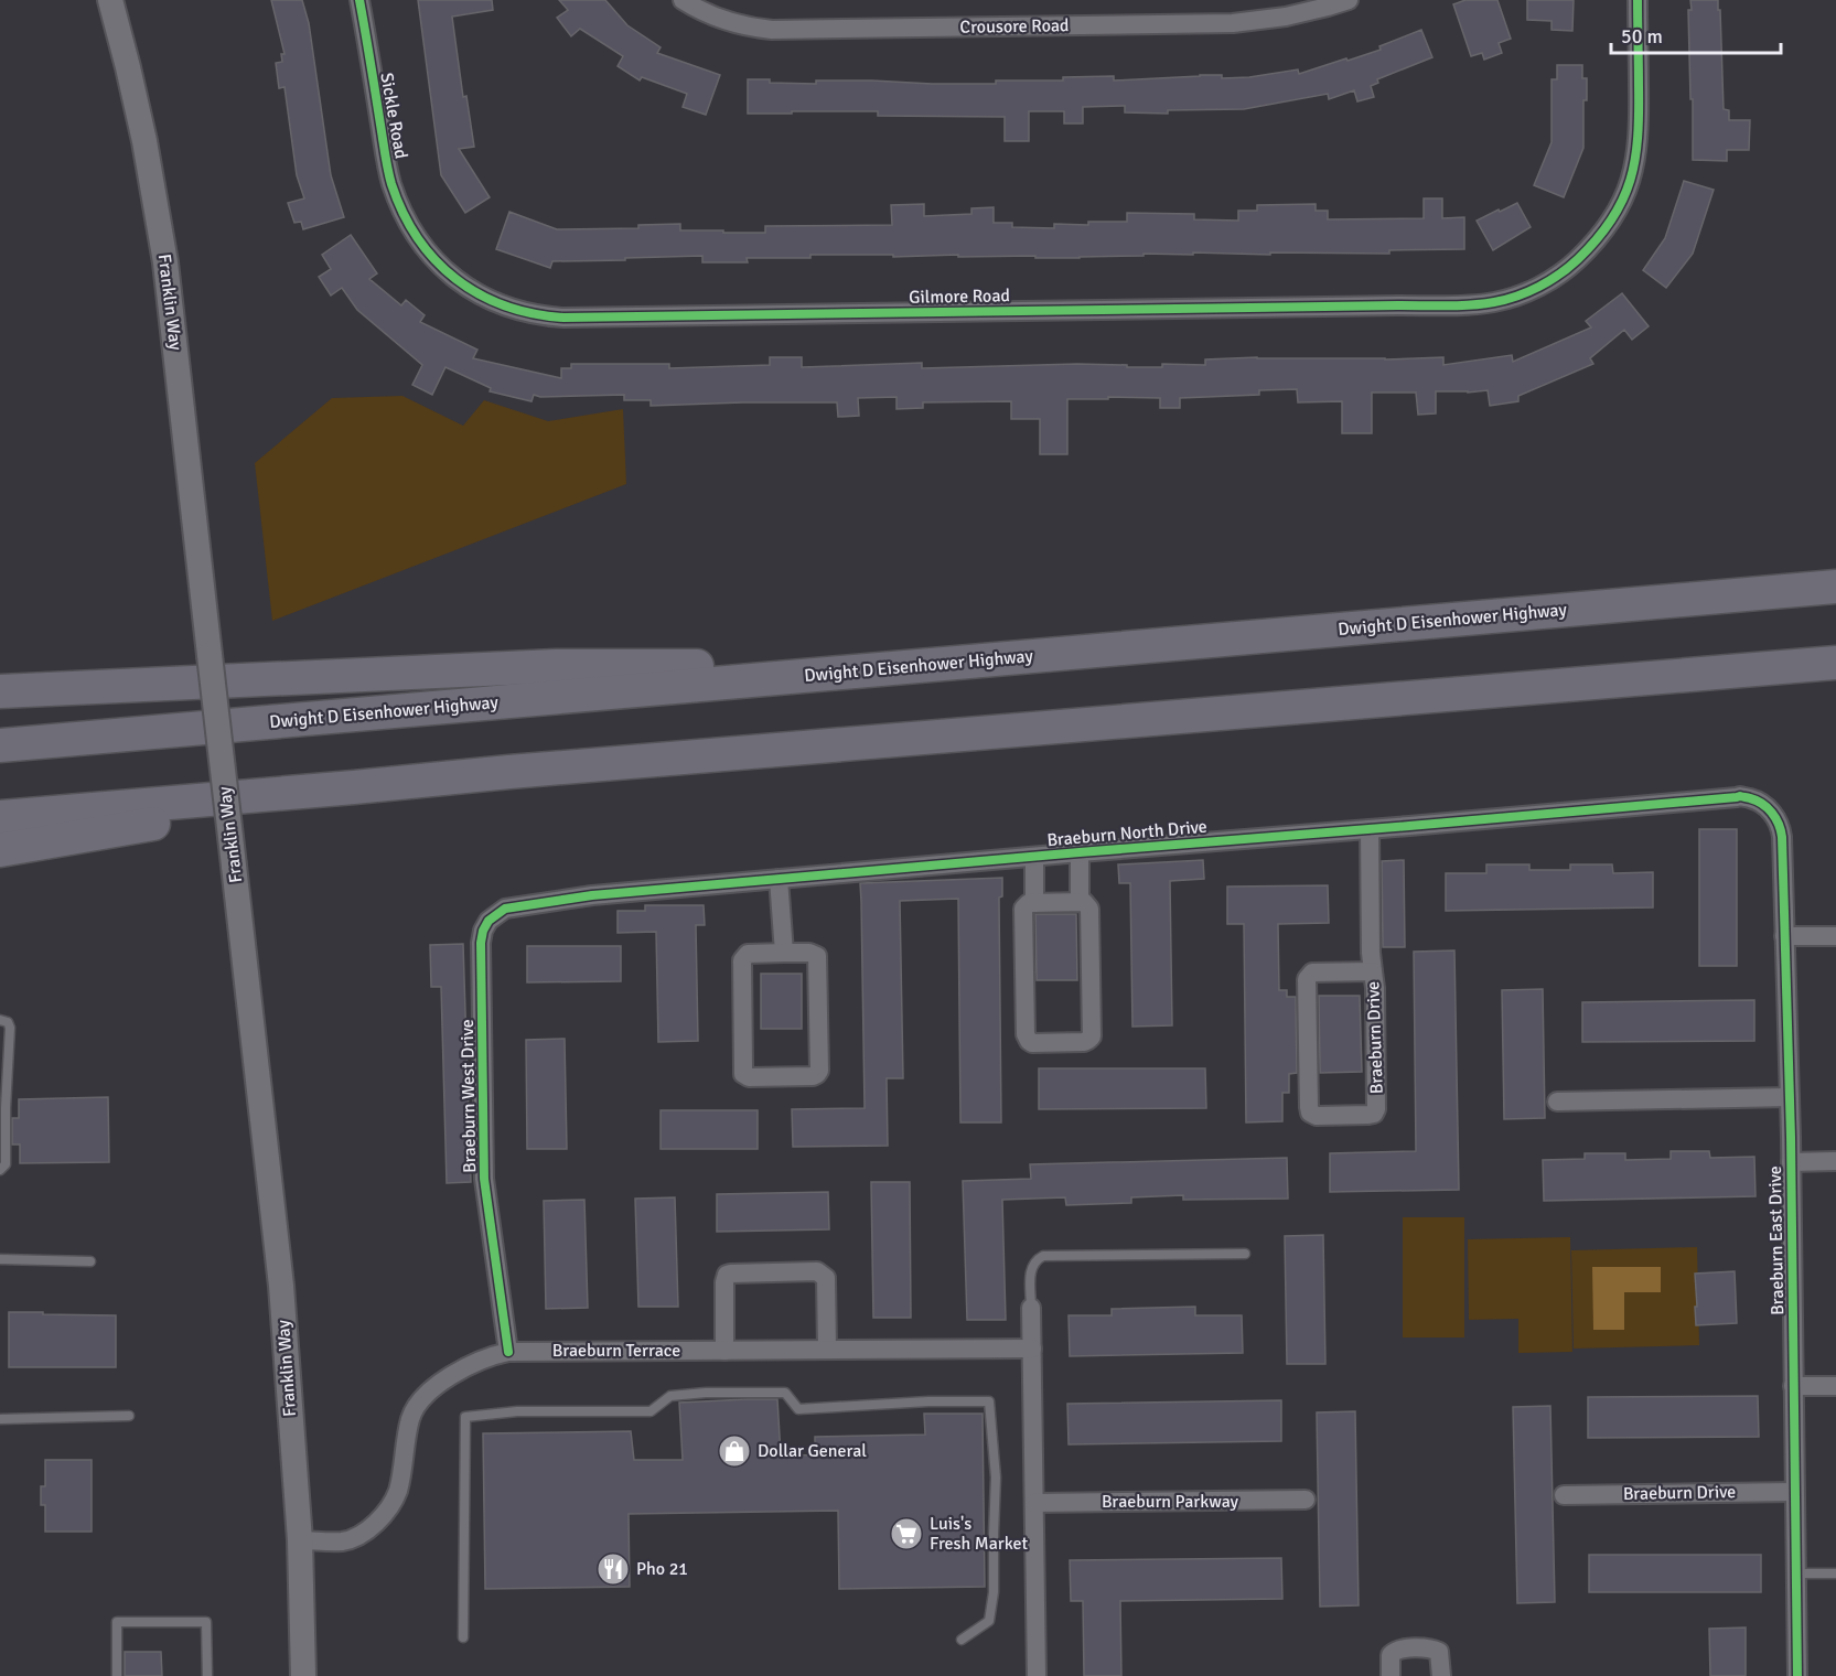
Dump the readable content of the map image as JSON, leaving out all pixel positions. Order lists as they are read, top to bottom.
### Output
{
  "streets": {
    "highway": ["Dwight D Eisenhower Highway"],
    "main road": ["Franklin Way"],
    "street": [
      "Crousore Road",
      "Sickle Road",
      "Gilmore Road",
      "Braeburn North Drive",
      "Braeburn Drive",
      "Braeburn West Drive",
      "Braeburn East Drive",
      "Braeburn Terrace",
      "Braeburn Parkway"
    ]
  },
  "crossings": [
    ["Sickle Road", "Gilmore Road"],
    ["Braeburn North Drive", "Braeburn Drive"],
    ["Braeburn North Drive", "Braeburn West Drive"],
    ["Braeburn North Drive", "Braeburn East Drive"],
    ["Braeburn Drive", "Braeburn East Drive"],
    ["Braeburn West Drive", "Braeburn Terrace"]
  ],
  "places": {
    "shop": ["Dollar General"],
    "supermarket": ["Luis's Fresh Market"],
    "restaurant": ["Pho 21"]
  },
  "scale_bar": "50 m"
}
